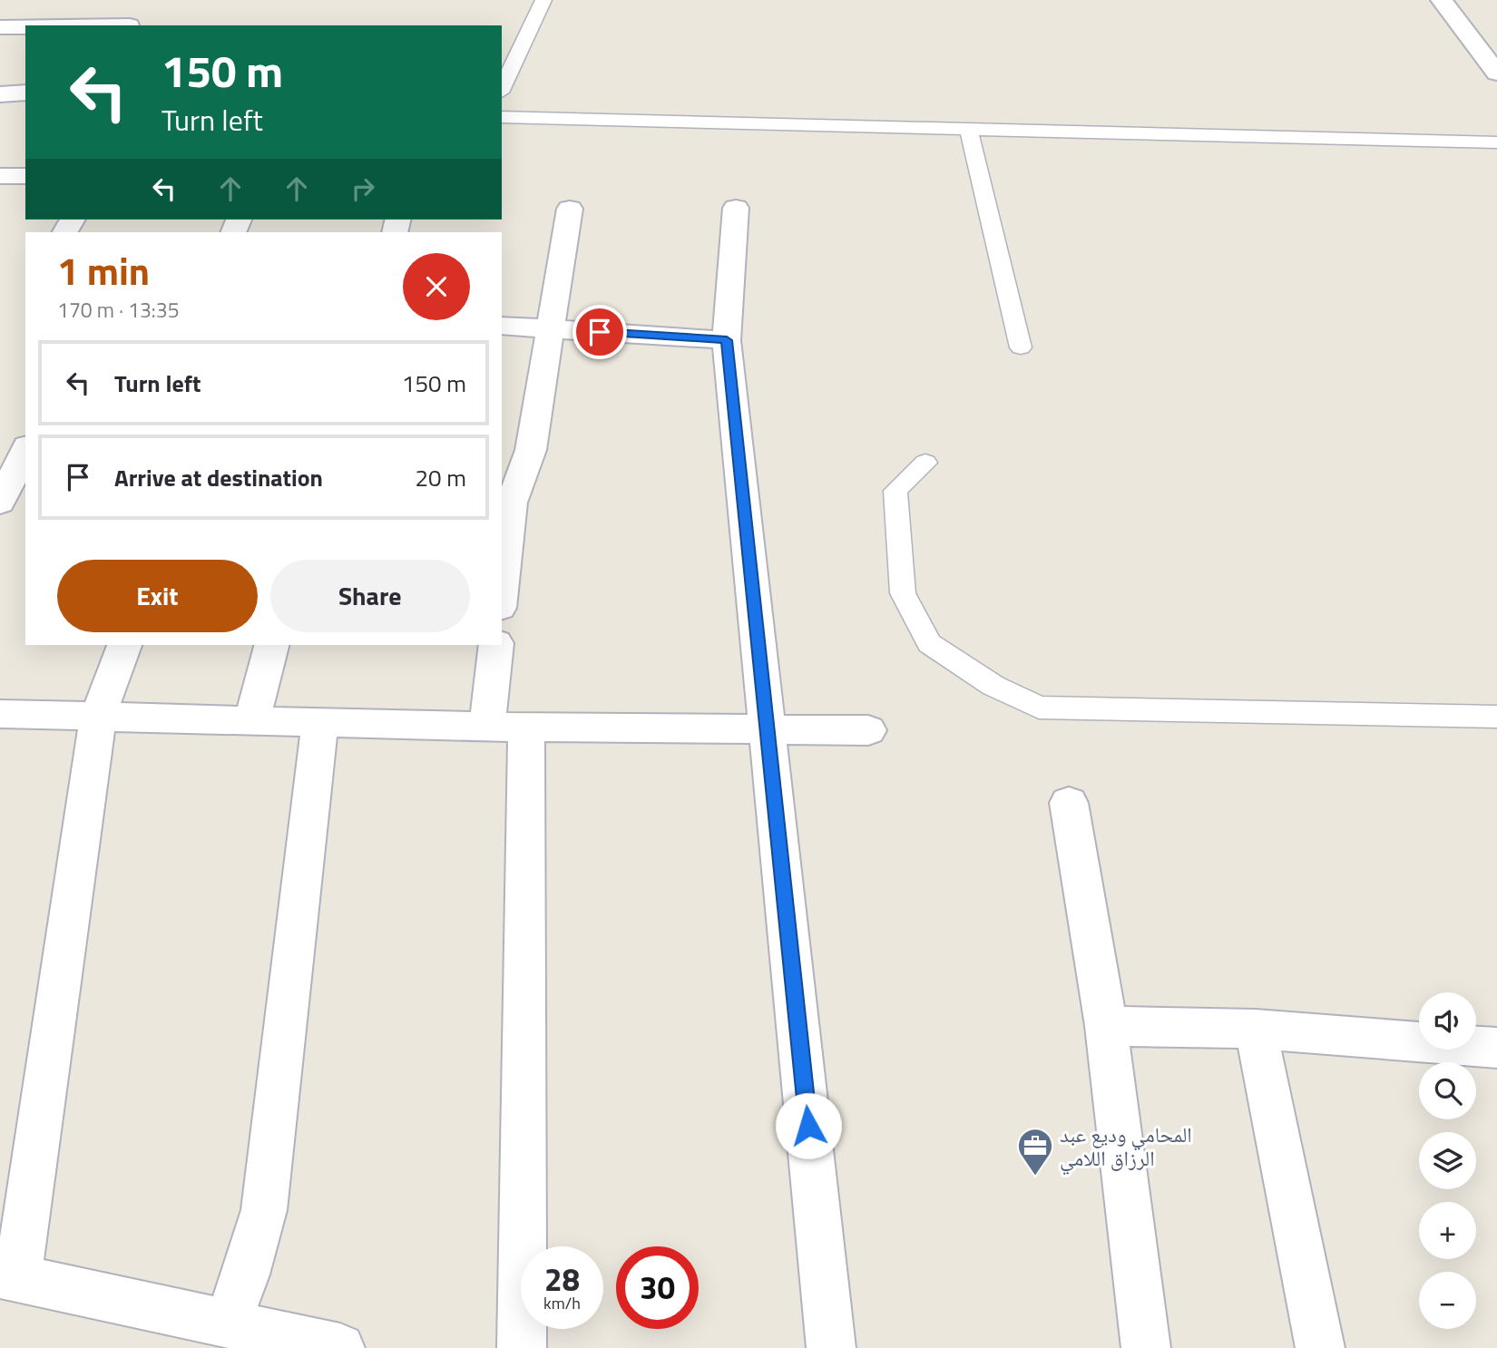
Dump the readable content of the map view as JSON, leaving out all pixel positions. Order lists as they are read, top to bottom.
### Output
{
  "places": {
    "office": ["المحامي وديع عبد الرزاق اللامي"]
  },
  "page": {
    "turn": ["150 m", "Turn left"],
    "heading": ["1 min", "170 m · 13:35"],
    "list": [
      {
        "name": "Turn left",
        "value": "150 m"
      },
      {
        "name": "Arrive at destination",
        "value": "20 m"
      }
    ],
    "buttons": ["Exit", "Share"],
    "map_buttons": ["+", "−"],
    "speed": "28 km/h",
    "limit": "30"
  }
}
